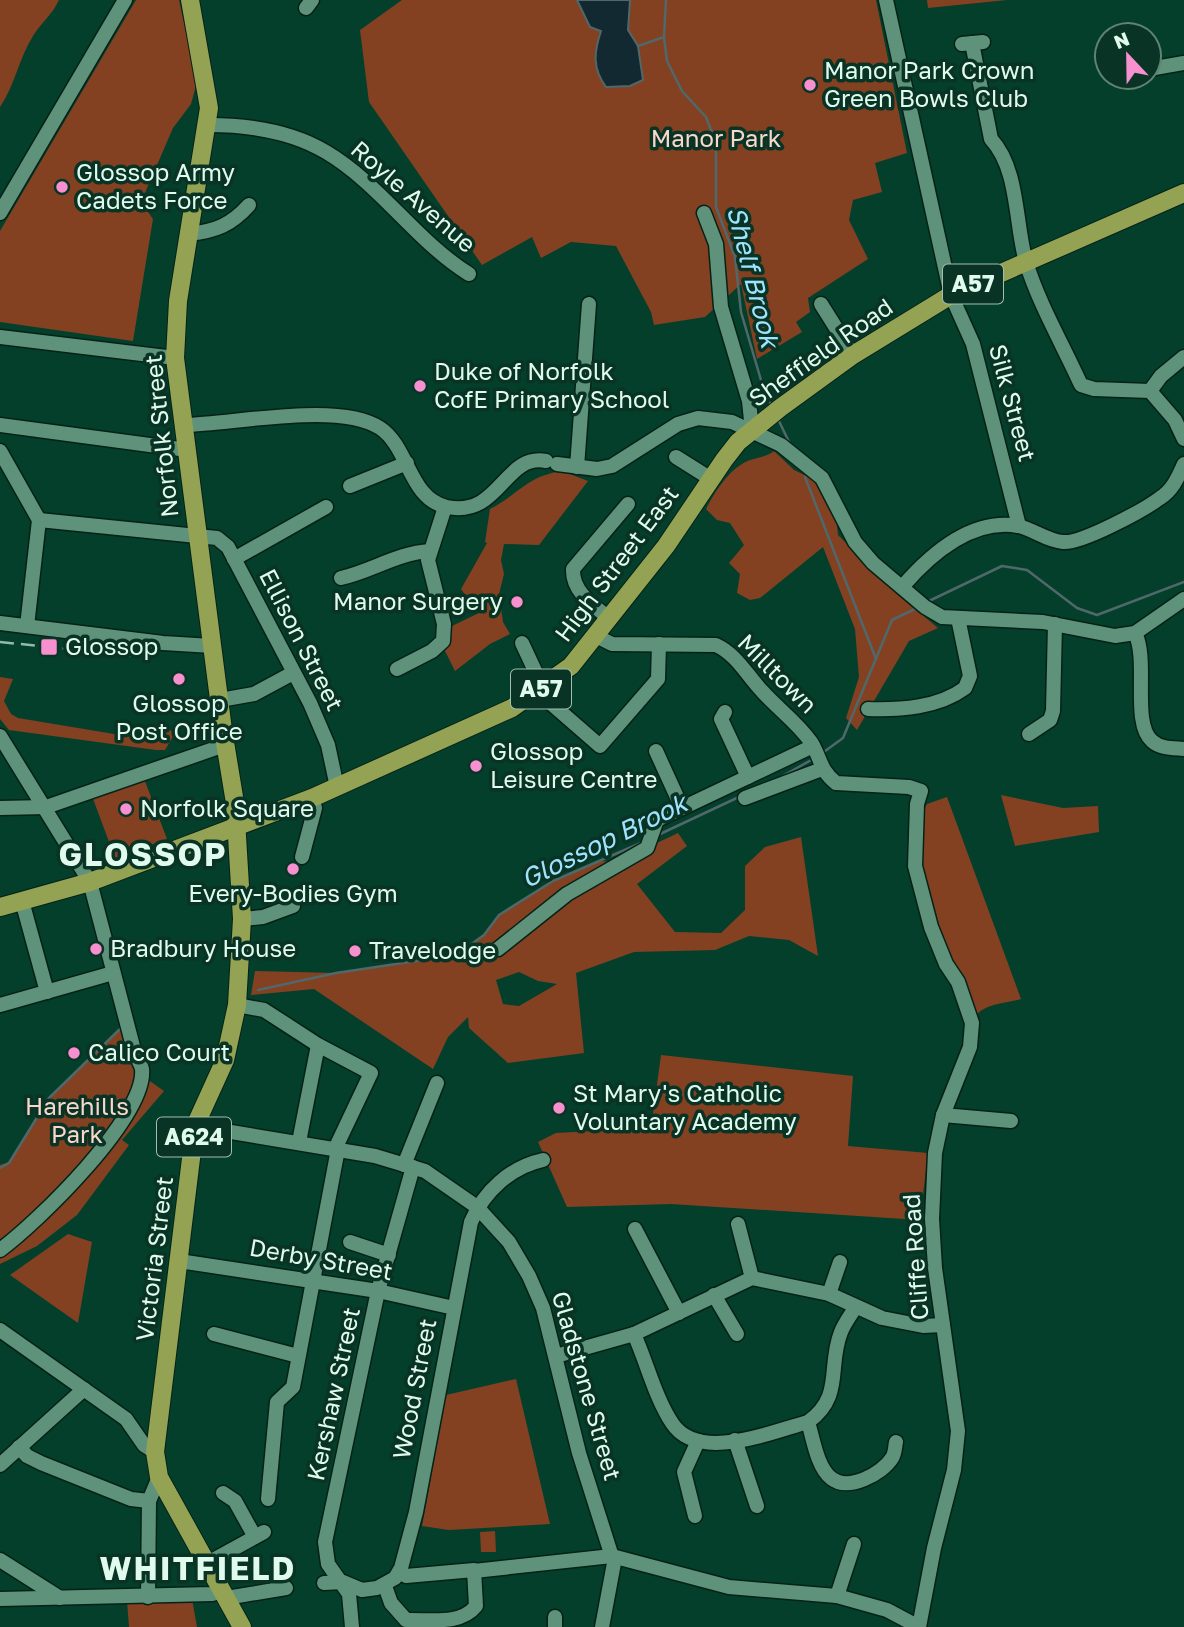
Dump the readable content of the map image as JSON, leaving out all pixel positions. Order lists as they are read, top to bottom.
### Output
{
  "streets": {
    "main road": [
      "A57",
      "Sheffield Road",
      "Norfolk Street",
      "High Street East",
      "A624",
      "Victoria Street"
    ],
    "street": [
      "Royle Avenue",
      "Silk Street",
      "Ellison Street",
      "Milltown",
      "Cliffe Road",
      "Derby Street",
      "Gladstone Street",
      "Wood Street",
      "Kershaw Street"
    ]
  },
  "crossings": [
    ["Royle Avenue", "Norfolk Street"],
    ["A57", "Norfolk Street"],
    ["A57", "High Street East"],
    ["A57", "Victoria Street"],
    ["Sheffield Road", "Silk Street"],
    ["Sheffield Road", "High Street East"],
    ["Norfolk Street", "High Street East"],
    ["Norfolk Street", "Ellison Street"],
    ["Norfolk Street", "Victoria Street"],
    ["High Street East", "Ellison Street"],
    ["High Street East", "Milltown"],
    ["High Street East", "Victoria Street"],
    ["Milltown", "Cliffe Road"],
    ["A624", "Victoria Street"],
    ["Victoria Street", "Derby Street"],
    ["Victoria Street", "Gladstone Street"],
    ["Derby Street", "Wood Street"],
    ["Derby Street", "Kershaw Street"],
    ["Gladstone Street", "Wood Street"],
    ["Gladstone Street", "Kershaw Street"]
  ],
  "districts": ["GLOSSOP", "WHITFIELD"],
  "water": ["Shelf Brook", "Glossop Brook"],
  "parks": ["Manor Park", "Harehills Park"],
  "places": {
    "other": [
      "Manor Park Crown Green Bowls Club",
      "Glossop Army Cadets Force",
      "Duke of Norfolk CofE Primary School",
      "Manor Surgery",
      "Glossop Post Office",
      "Glossop Leisure Centre",
      "Norfolk Square",
      "Every-Bodies Gym",
      "Bradbury House",
      "Travelodge",
      "Calico Court",
      "St Mary's Catholic Voluntary Academy"
    ],
    "transit": ["Glossop"]
  },
  "north": "top"
}
